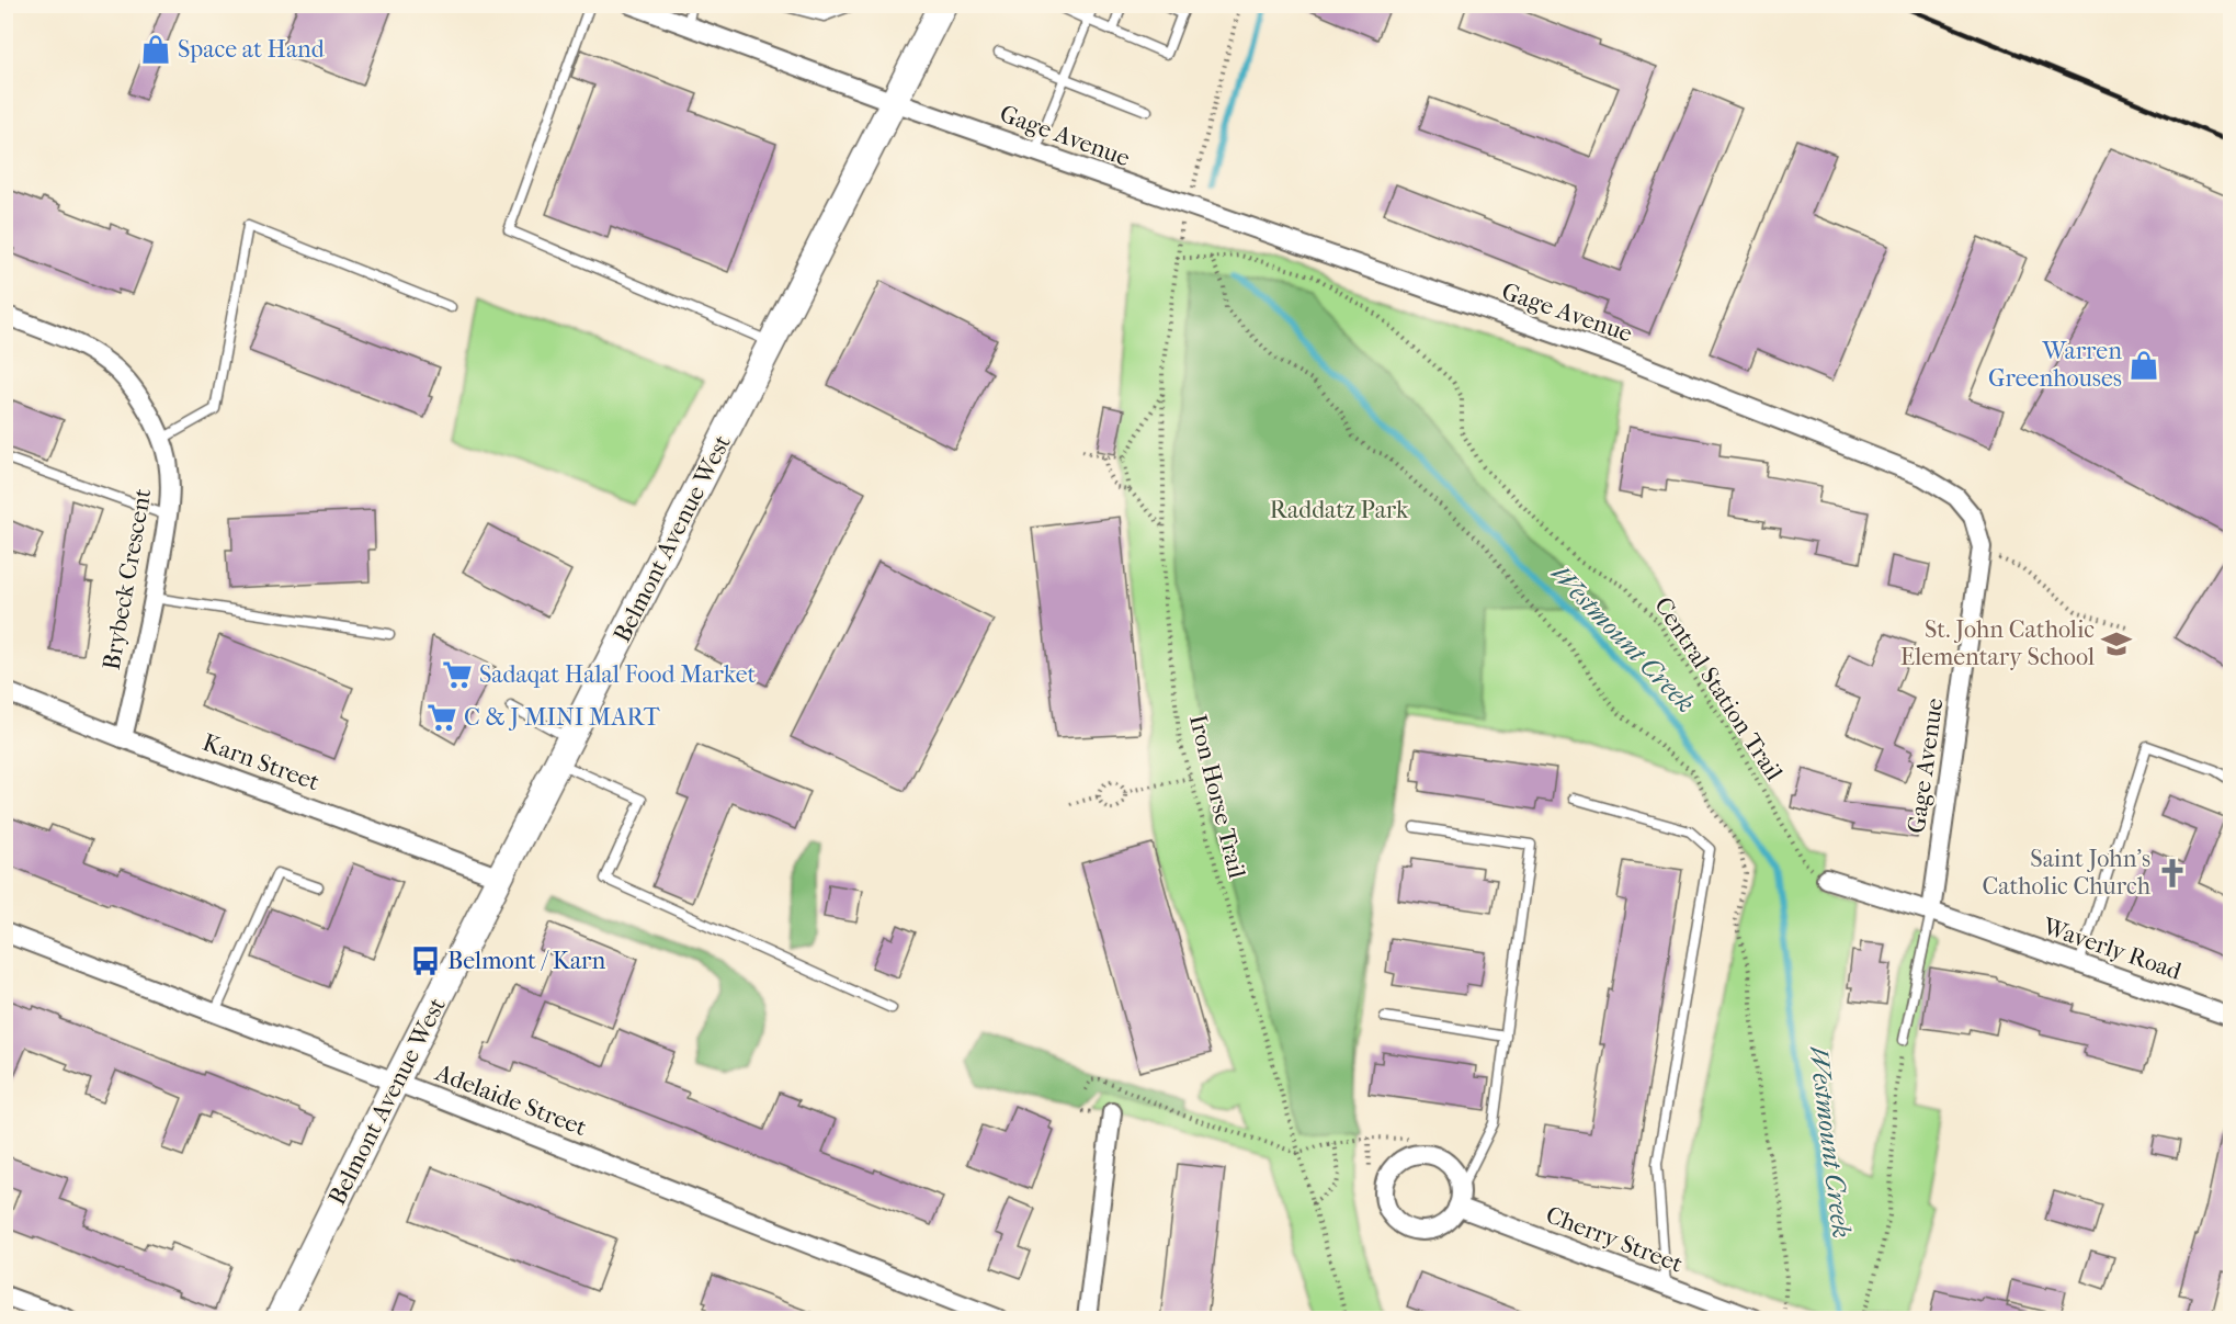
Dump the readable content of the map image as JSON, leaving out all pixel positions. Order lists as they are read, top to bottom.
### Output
{
  "streets": {
    "street": [
      "Gage Avenue",
      "Belmont Avenue West",
      "Brybeck Crescent",
      "Karn Street",
      "Waverly Road",
      "Adelaide Street",
      "Cherry Street"
    ],
    "path": ["Central Station Trail", "Iron Horse Trail"]
  },
  "crossings": [
    ["Gage Avenue", "Belmont Avenue West"],
    ["Gage Avenue", "Waverly Road"],
    ["Belmont Avenue West", "Karn Street"],
    ["Belmont Avenue West", "Adelaide Street"],
    ["Brybeck Crescent", "Karn Street"],
    ["Central Station Trail", "Iron Horse Trail"],
    ["Central Station Trail", "Waverly Road"]
  ],
  "water": ["Westmount Creek"],
  "parks": ["Raddatz Park"],
  "places": {
    "shop": ["Space at Hand", "Warren Greenhouses"],
    "school or university": ["St. John Catholic Elementary School"],
    "supermarket": ["Sadaqat Halal Food Market", "C & J MINI MART"],
    "church": ["Saint John's Catholic Church"],
    "bus stop": ["Belmont / Karn"]
  }
}
